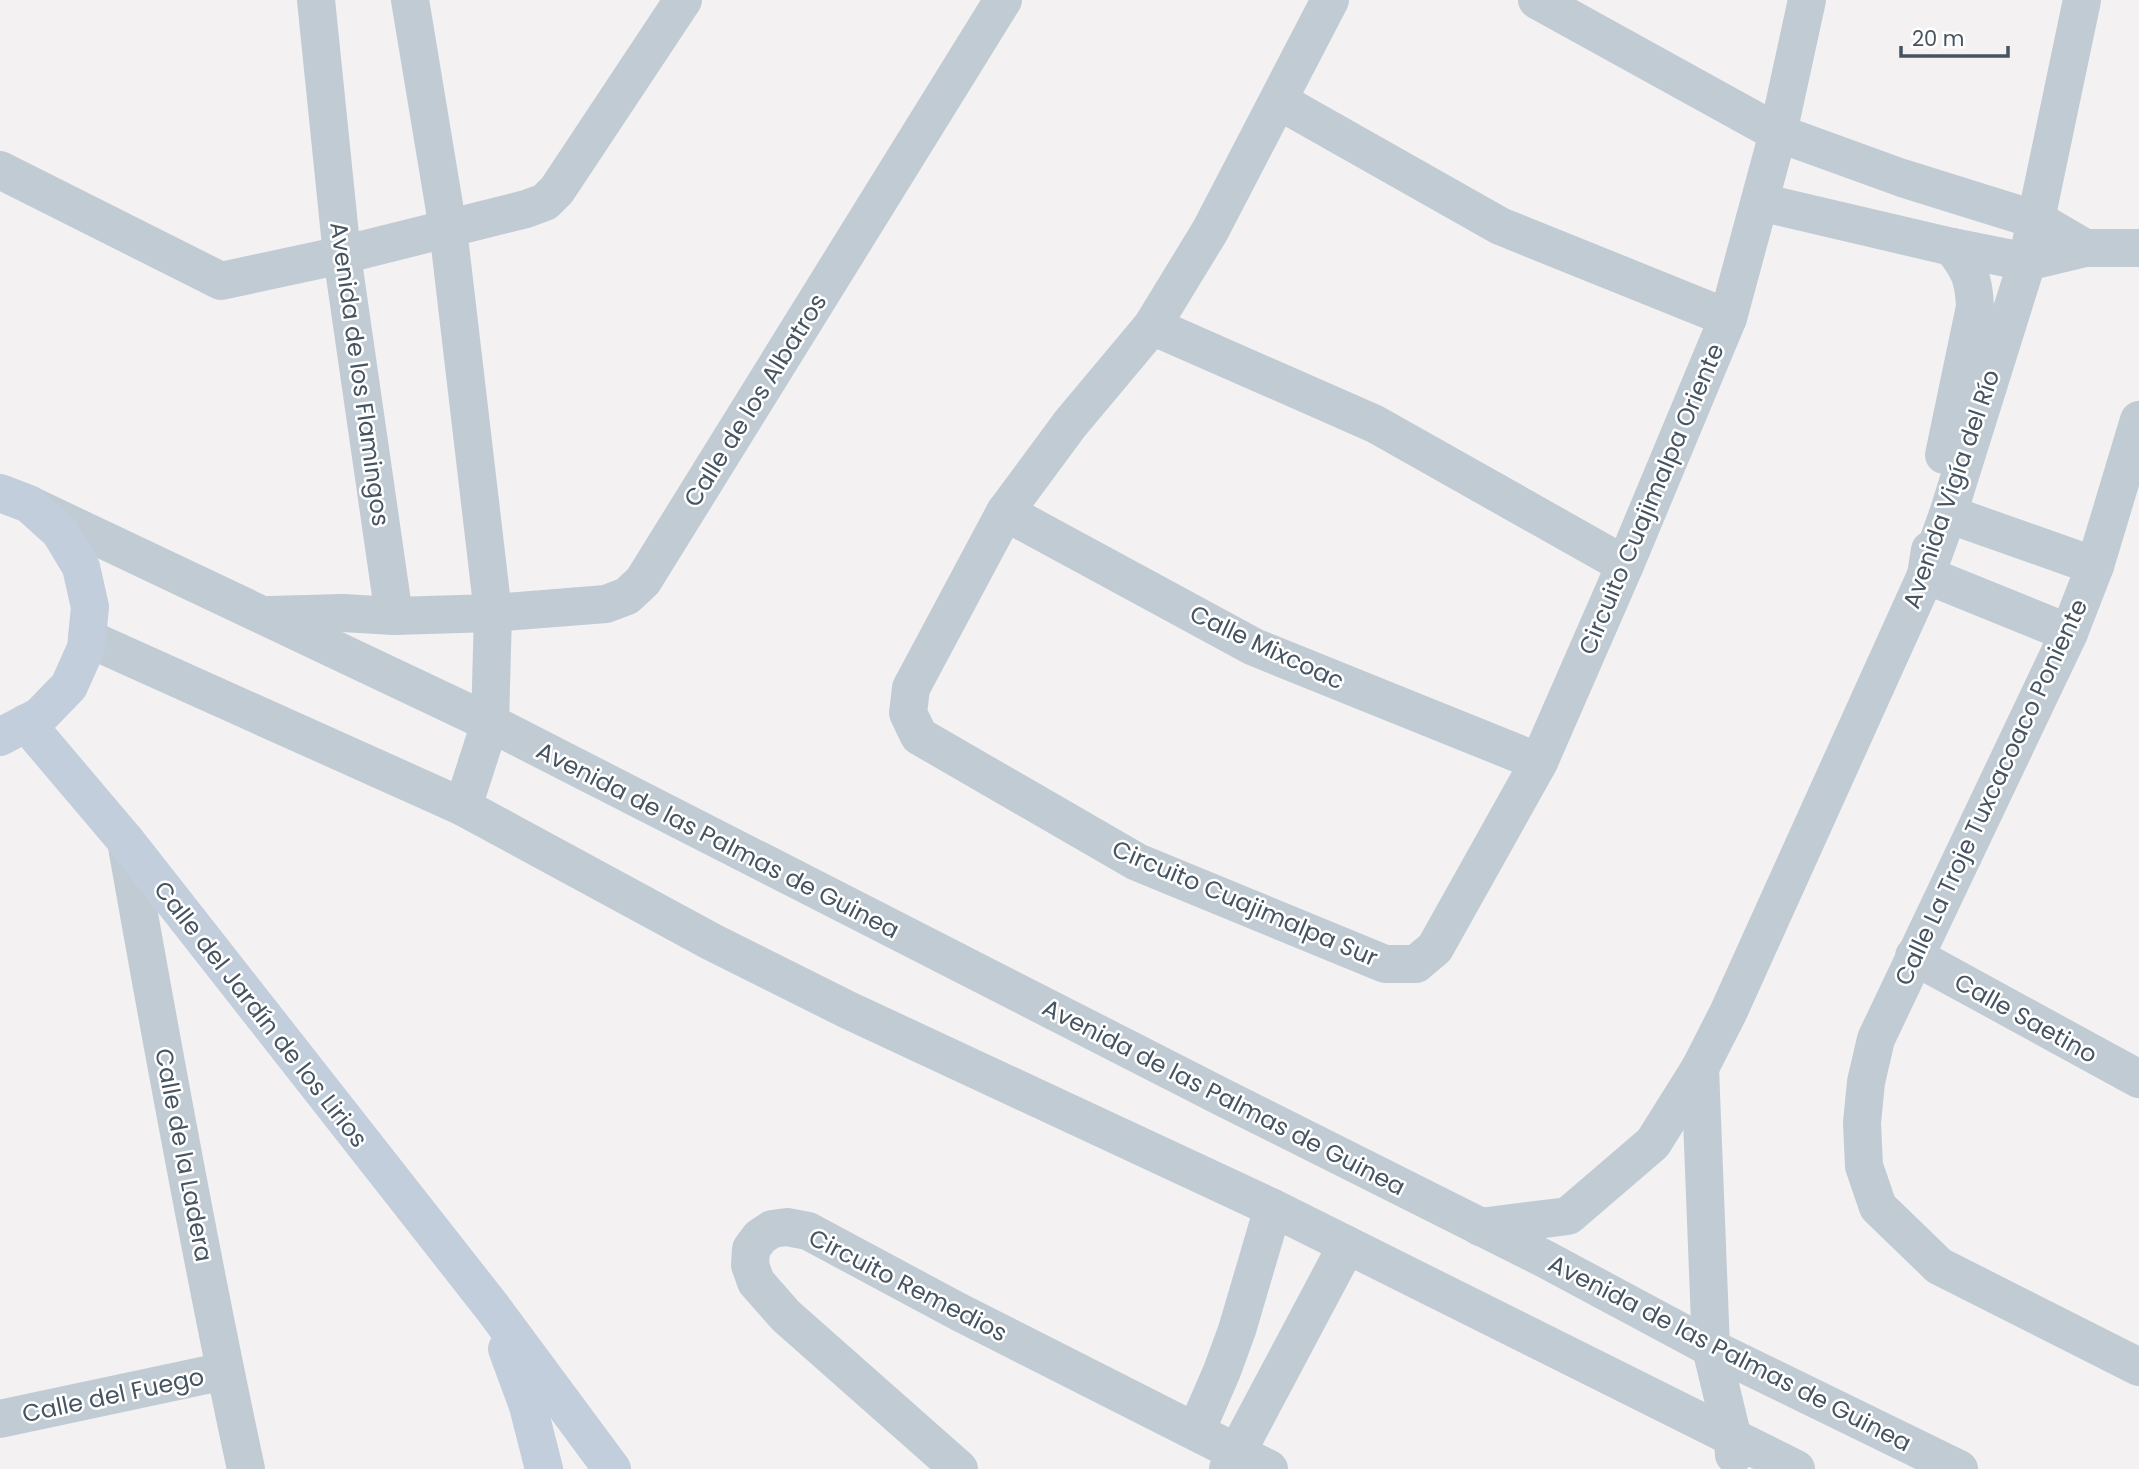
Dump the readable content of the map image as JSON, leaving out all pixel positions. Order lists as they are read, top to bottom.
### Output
{
  "streets": {
    "street": [
      "Avenida de los Flamingos",
      "Calle de los Albatros",
      "Avenida Vigía del Río",
      "Circuito Cuajimalpa Oriente",
      "Calle Mixcoac",
      "Calle La Troje Tuxcacoaco Poniente",
      "Avenida de las Palmas de Guinea",
      "Circuito Cuajimalpa Sur",
      "Calle del Jardín de los Lirios",
      "Calle Saetino",
      "Calle de la Ladera",
      "Circuito Remedios",
      "Calle del Fuego"
    ]
  },
  "crossings": [
    ["Avenida de los Flamingos", "Calle de los Albatros"],
    ["Avenida Vigía del Río", "Avenida de las Palmas de Guinea"],
    ["Circuito Cuajimalpa Oriente", "Calle Mixcoac"],
    ["Circuito Cuajimalpa Oriente", "Circuito Cuajimalpa Sur"],
    ["Calle Mixcoac", "Circuito Cuajimalpa Sur"],
    ["Calle La Troje Tuxcacoaco Poniente", "Calle Saetino"],
    ["Avenida de las Palmas de Guinea", "Calle del Jardín de los Lirios"],
    ["Calle del Jardín de los Lirios", "Calle de la Ladera"],
    ["Calle de la Ladera", "Calle del Fuego"]
  ],
  "scale_bar": "20 m"
}
